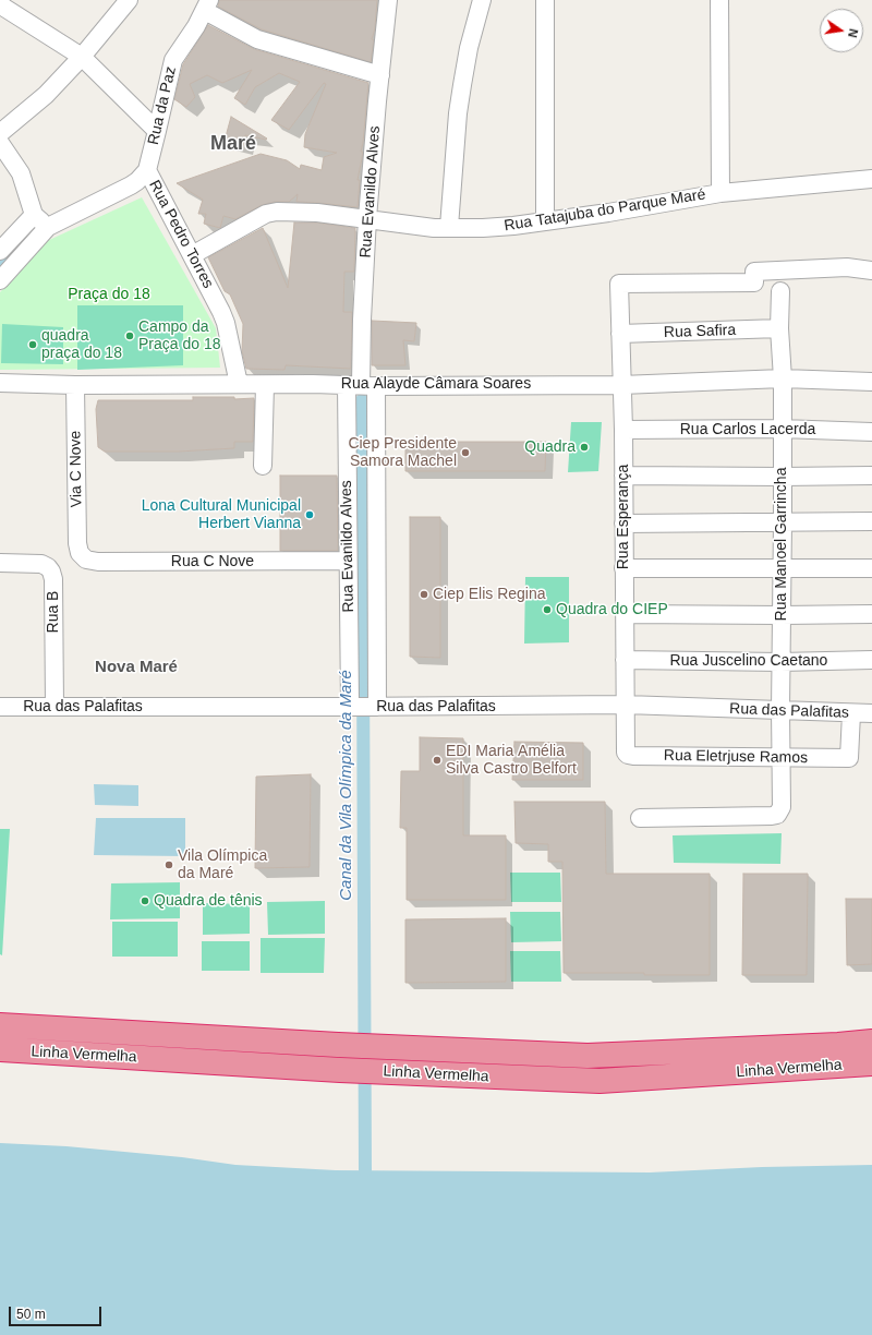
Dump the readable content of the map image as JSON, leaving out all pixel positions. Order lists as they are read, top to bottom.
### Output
{
  "streets": {
    "highway": ["Linha Vermelha"],
    "street": [
      "Rua da Paz",
      "Rua Evanildo Alves",
      "Rua Tatajuba do Parque Maré",
      "Rua Pedro Torres",
      "Rua Safira",
      "Rua Alayde Câmara Soares",
      "Rua Carlos Lacerda",
      "Via C Nove",
      "Rua Esperança",
      "Rua Manoel Garrincha",
      "Rua C Nove",
      "Rua B",
      "Rua Juscelino Caetano",
      "Rua das Palafitas",
      "Rua Eletrjuse Ramos"
    ]
  },
  "crossings": [
    ["Rua da Paz", "Rua Pedro Torres"],
    ["Rua Evanildo Alves", "Rua Tatajuba do Parque Maré"],
    ["Rua Evanildo Alves", "Rua Alayde Câmara Soares"],
    ["Rua Evanildo Alves", "Rua C Nove"],
    ["Rua Evanildo Alves", "Rua das Palafitas"],
    ["Rua Tatajuba do Parque Maré", "Rua Pedro Torres"],
    ["Rua Pedro Torres", "Rua Alayde Câmara Soares"],
    ["Rua Safira", "Rua Esperança"],
    ["Rua Safira", "Rua Manoel Garrincha"],
    ["Rua Alayde Câmara Soares", "Via C Nove"],
    ["Rua Alayde Câmara Soares", "Rua Esperança"],
    ["Rua Alayde Câmara Soares", "Rua Manoel Garrincha"],
    ["Rua Carlos Lacerda", "Rua Esperança"],
    ["Rua Carlos Lacerda", "Rua Manoel Garrincha"],
    ["Via C Nove", "Rua C Nove"],
    ["Rua Esperança", "Rua Juscelino Caetano"],
    ["Rua Esperança", "Rua das Palafitas"],
    ["Rua Esperança", "Rua Eletrjuse Ramos"],
    ["Rua Manoel Garrincha", "Rua Juscelino Caetano"],
    ["Rua Manoel Garrincha", "Rua das Palafitas"],
    ["Rua Manoel Garrincha", "Rua Eletrjuse Ramos"],
    ["Rua B", "Rua das Palafitas"],
    ["Rua das Palafitas", "Rua Eletrjuse Ramos"]
  ],
  "districts": ["Maré", "Nova Maré"],
  "water": ["Canal da Vila Olímpica da Maré"],
  "parks": ["Praça do 18"],
  "places": [
    "Campo da Praça do 18",
    "quadra praça do 18",
    "Quadra",
    "Ciep Presidente Samora Machel",
    "Lona Cultural Municipal Herbert Vianna",
    "Ciep Elis Regina",
    "Quadra do CIEP",
    "EDI Maria Amélia Silva Castro Belfort",
    "Vila Olímpica da Maré",
    "Quadra de tênis"
  ],
  "scale_bar": "50 m",
  "north": "right"
}
